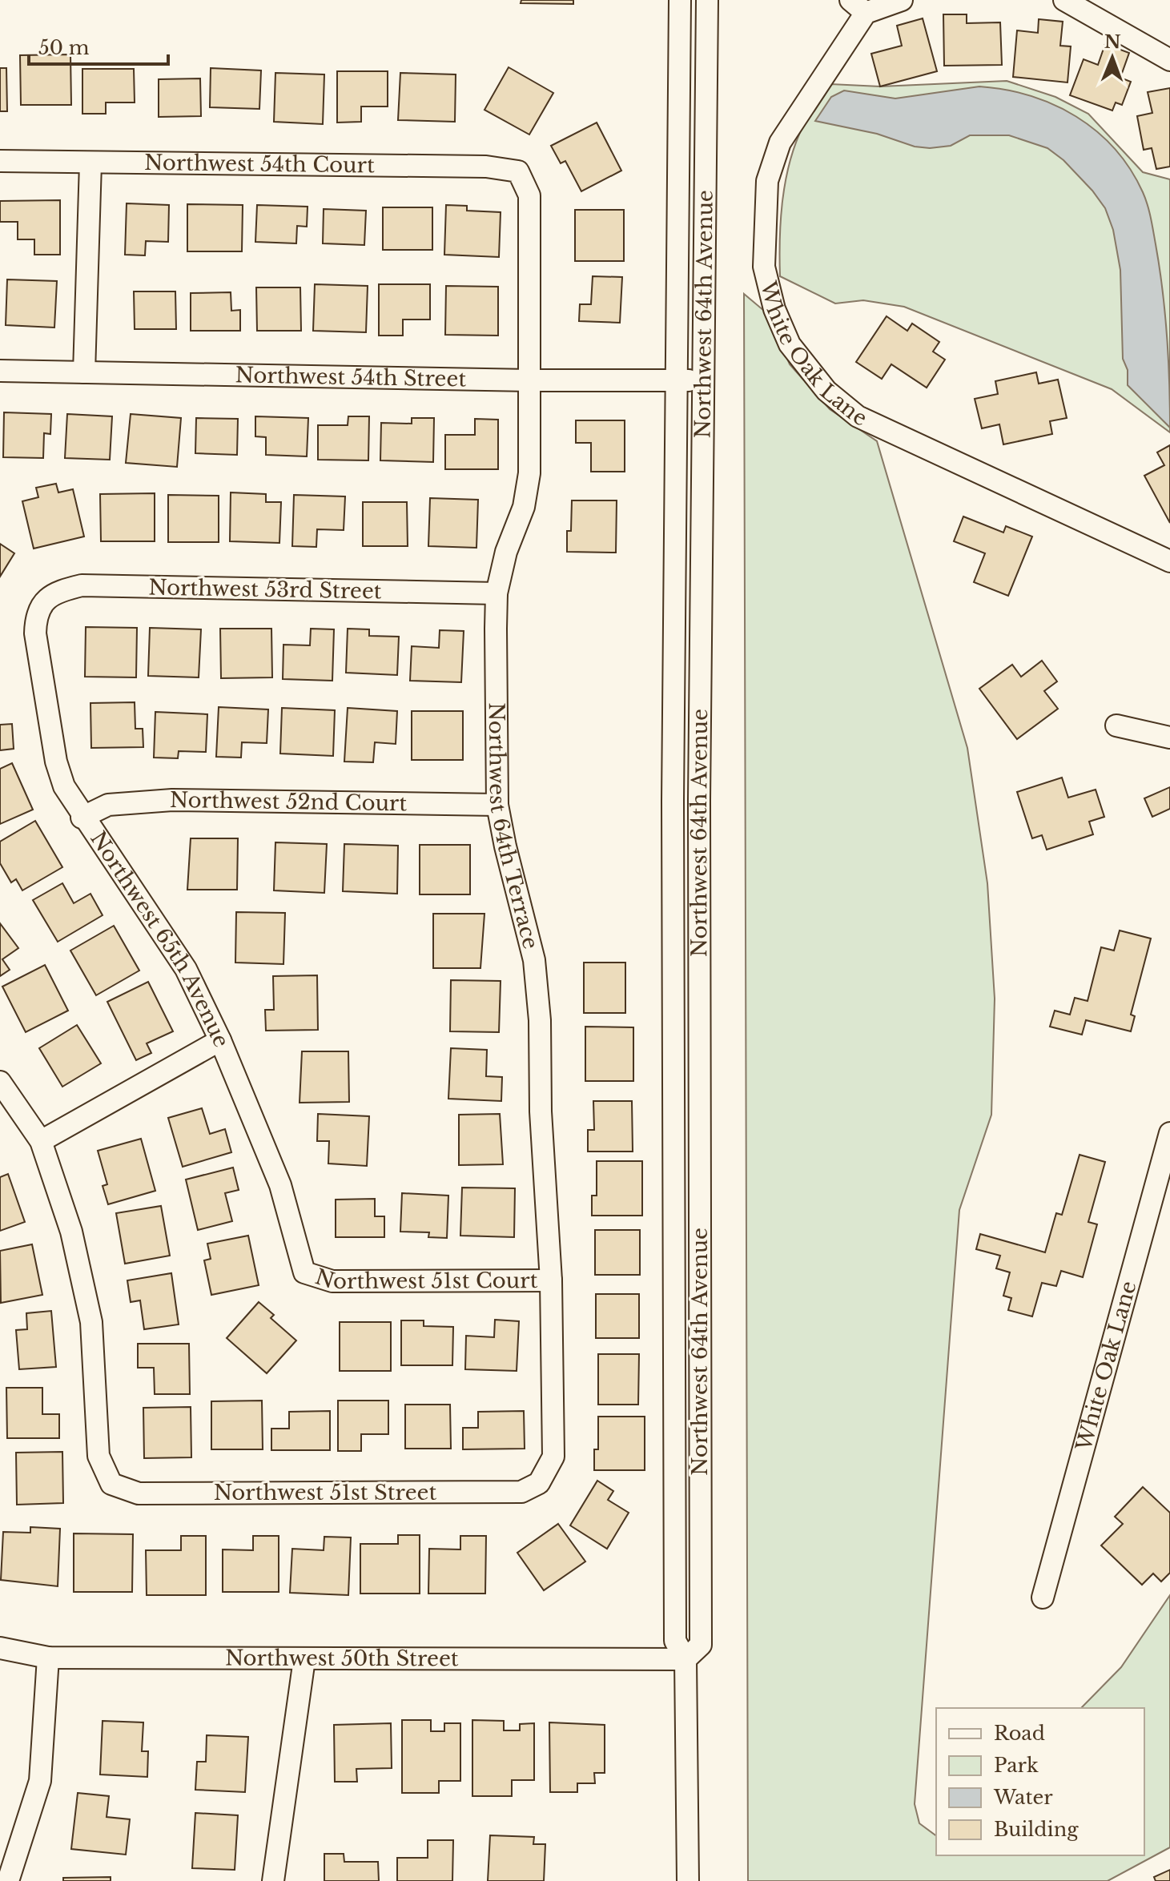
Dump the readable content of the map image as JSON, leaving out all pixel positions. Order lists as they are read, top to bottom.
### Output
{
  "streets": {
    "street": [
      "Northwest 54th Court",
      "Northwest 64th Avenue",
      "White Oak Lane",
      "Northwest 54th Street",
      "Northwest 53rd Street",
      "Northwest 52nd Court",
      "Northwest 64th Terrace",
      "Northwest 65th Avenue",
      "Northwest 51st Court",
      "Northwest 51st Street",
      "Northwest 50th Street"
    ]
  },
  "crossings": [
    ["Northwest 54th Court", "Northwest 64th Terrace"],
    ["Northwest 64th Avenue", "Northwest 54th Street"],
    ["Northwest 64th Avenue", "Northwest 50th Street"],
    ["Northwest 54th Street", "Northwest 64th Terrace"],
    ["Northwest 53rd Street", "Northwest 64th Terrace"],
    ["Northwest 53rd Street", "Northwest 65th Avenue"],
    ["Northwest 52nd Court", "Northwest 64th Terrace"],
    ["Northwest 52nd Court", "Northwest 65th Avenue"],
    ["Northwest 64th Terrace", "Northwest 51st Court"],
    ["Northwest 64th Terrace", "Northwest 51st Street"],
    ["Northwest 65th Avenue", "Northwest 51st Court"]
  ],
  "legend": [
    "Road",
    "Park",
    "Water",
    "Building"
  ],
  "scale_bar": "50 m",
  "north": "top"
}
